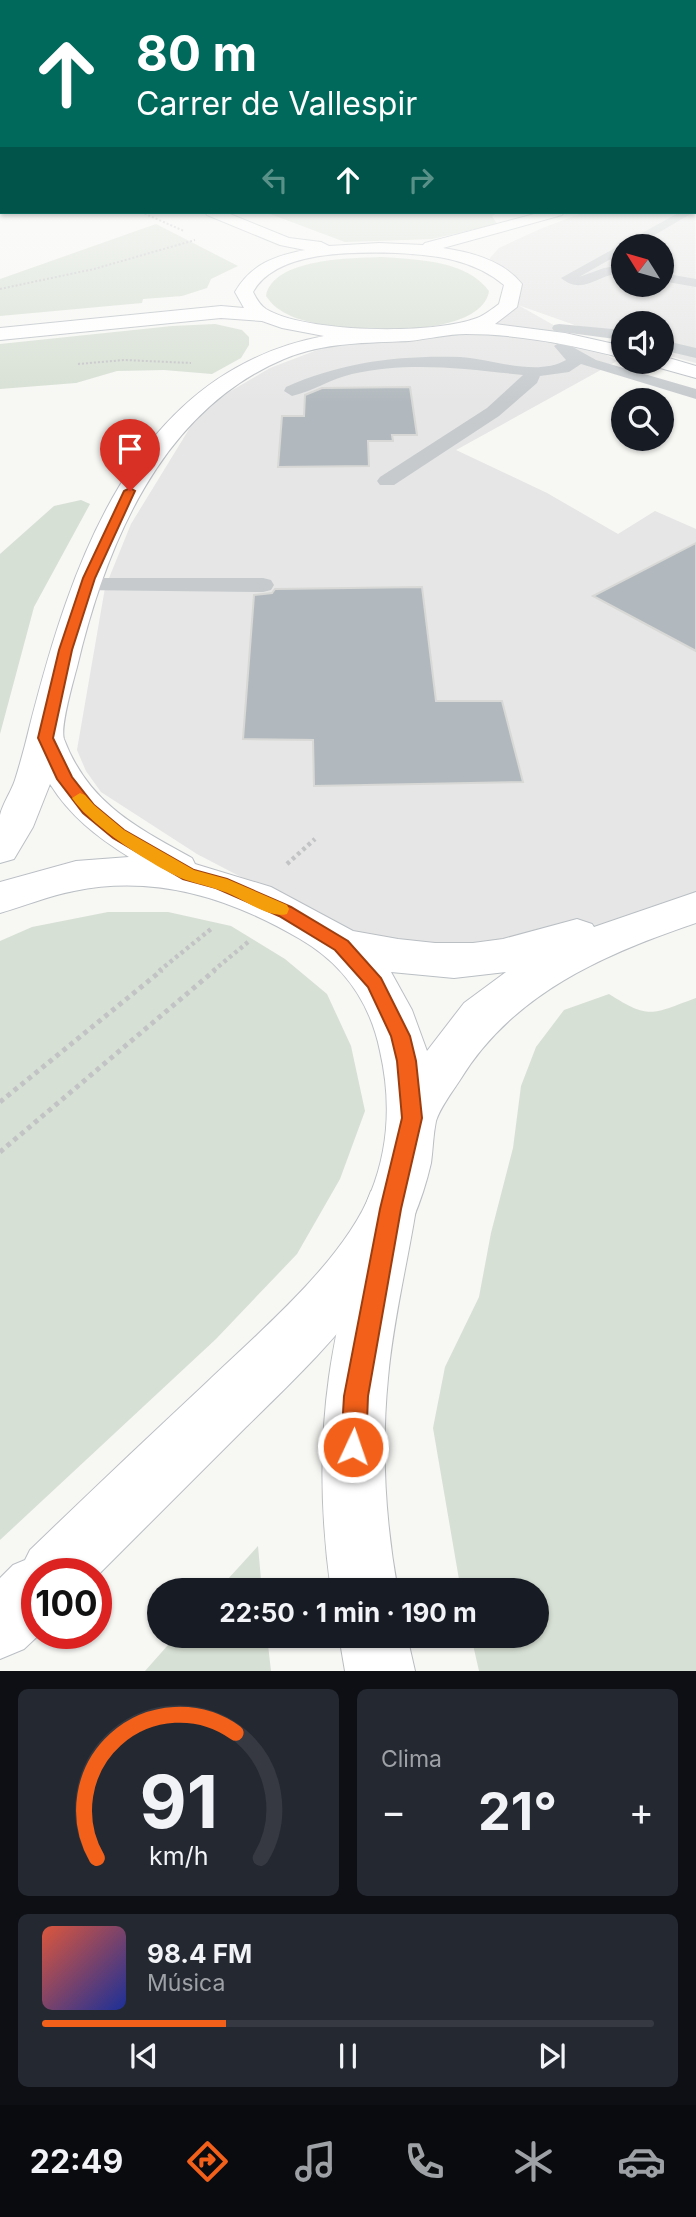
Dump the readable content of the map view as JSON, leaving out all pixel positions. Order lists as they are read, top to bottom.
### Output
{
  "north": "top left",
  "page": {
    "turn": ["80 m", "Carrer de Vallespir"],
    "limit": "100",
    "trip": "22:50 · 1 min · 190 m",
    "tile": "Clima",
    "heat": ["−", "21°", "+"],
    "song": ["98.4 FM", "Música"],
    "tabs": "22:49",
    "gauge": ["91", "km/h"]
  }
}
